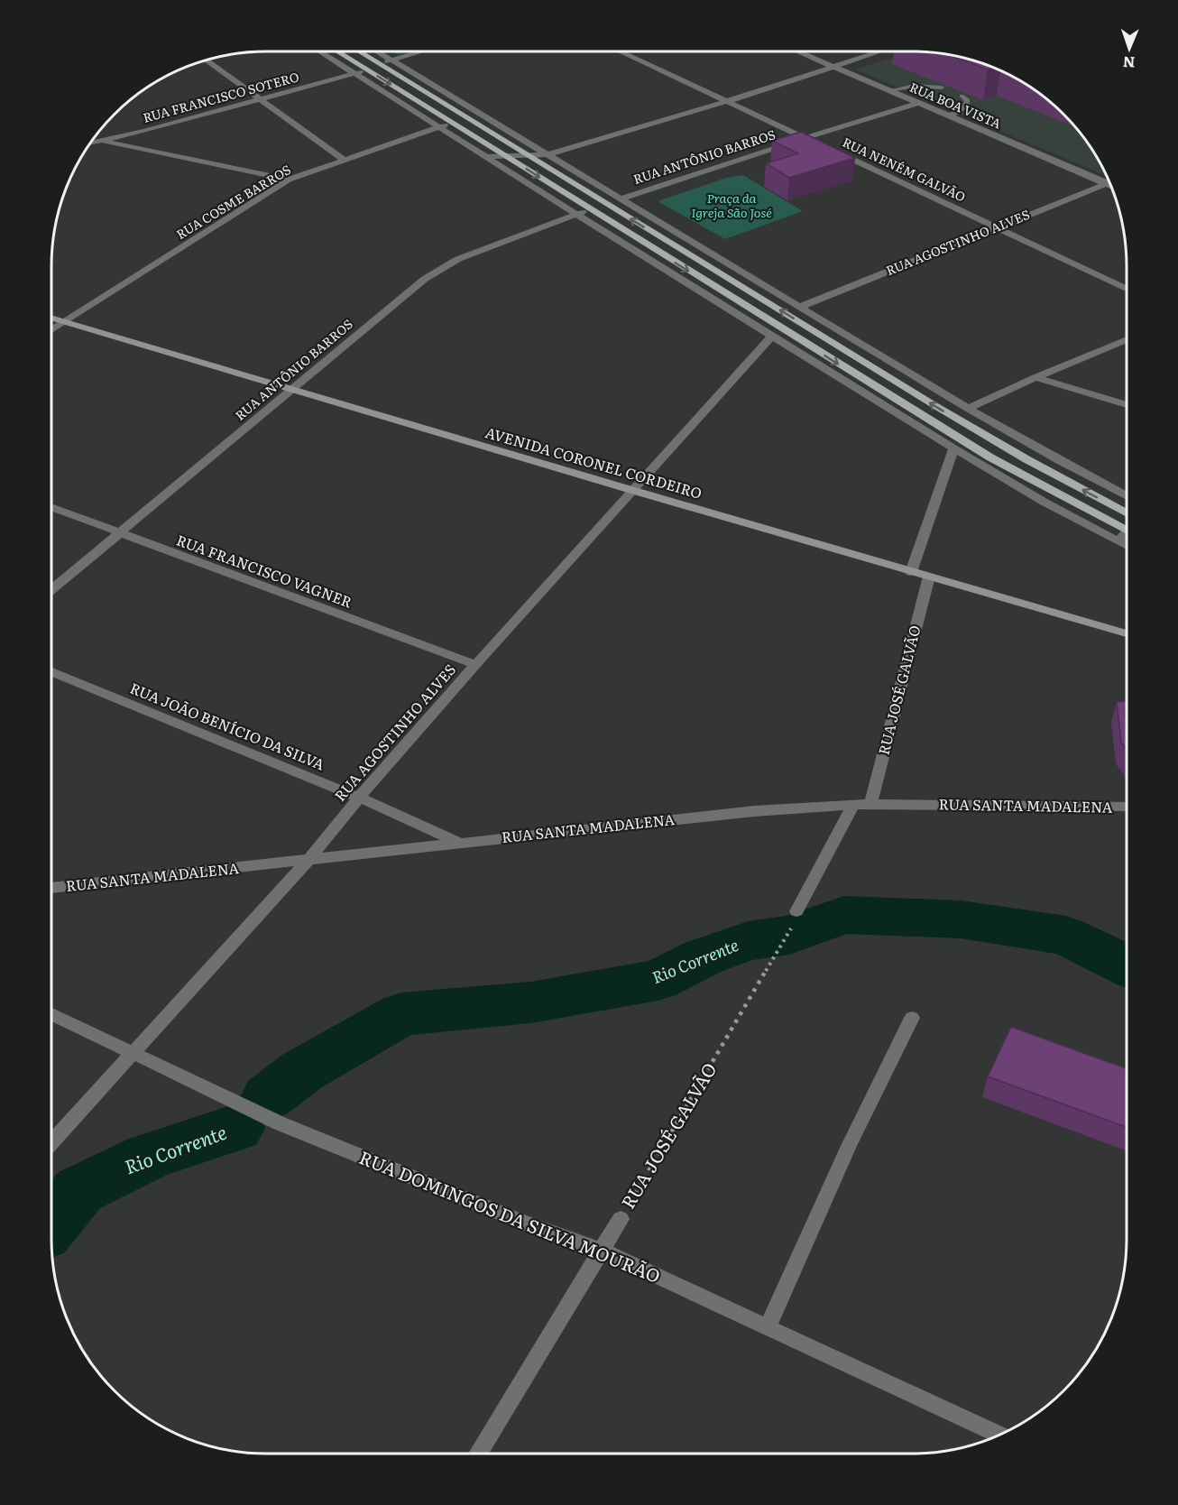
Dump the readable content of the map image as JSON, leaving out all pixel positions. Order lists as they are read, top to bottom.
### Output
{
  "streets": {
    "street": [
      "RUA FRANCISCO SOTERO",
      "RUA BOA VISTA",
      "RUA ANTÔNIO BARROS",
      "RUA NENÉM GALVÃO",
      "RUA COSME BARROS",
      "RUA AGOSTINHO ALVES",
      "AVENIDA CORONEL CORDEIRO",
      "RUA FRANCISCO VAGNER",
      "RUA JOSÉ GALVÃO",
      "RUA JOÃO BENÍCIO DA SILVA",
      "RUA SANTA MADALENA",
      "RUA DOMINGOS DA SILVA MOURÃO"
    ]
  },
  "crossings": [
    ["RUA BOA VISTA", "RUA ANTÔNIO BARROS"],
    ["RUA BOA VISTA", "RUA AGOSTINHO ALVES"],
    ["RUA ANTÔNIO BARROS", "RUA NENÉM GALVÃO"],
    ["RUA ANTÔNIO BARROS", "AVENIDA CORONEL CORDEIRO"],
    ["RUA ANTÔNIO BARROS", "RUA FRANCISCO VAGNER"],
    ["RUA NENÉM GALVÃO", "RUA AGOSTINHO ALVES"],
    ["RUA COSME BARROS", "AVENIDA CORONEL CORDEIRO"],
    ["RUA AGOSTINHO ALVES", "AVENIDA CORONEL CORDEIRO"],
    ["RUA AGOSTINHO ALVES", "RUA FRANCISCO VAGNER"],
    ["RUA AGOSTINHO ALVES", "RUA JOÃO BENÍCIO DA SILVA"],
    ["RUA AGOSTINHO ALVES", "RUA SANTA MADALENA"],
    ["RUA AGOSTINHO ALVES", "RUA DOMINGOS DA SILVA MOURÃO"],
    ["AVENIDA CORONEL CORDEIRO", "RUA JOSÉ GALVÃO"],
    ["RUA JOSÉ GALVÃO", "RUA SANTA MADALENA"],
    ["RUA JOSÉ GALVÃO", "RUA DOMINGOS DA SILVA MOURÃO"],
    ["RUA JOÃO BENÍCIO DA SILVA", "RUA SANTA MADALENA"]
  ],
  "water": ["Rio Corrente"],
  "parks": ["Praça da Igreja São José"],
  "north": "bottom"
}
